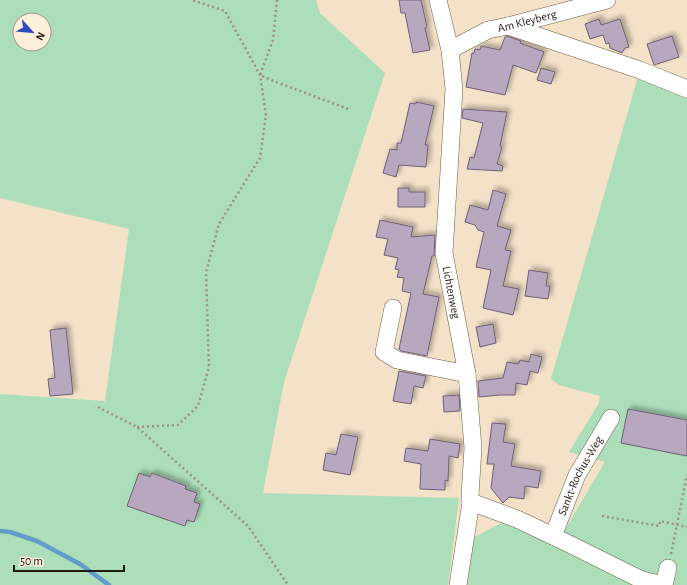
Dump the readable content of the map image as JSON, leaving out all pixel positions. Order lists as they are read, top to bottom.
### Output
{
  "streets": {
    "street": ["Am Kleyberg", "Lichtenweg", "Sankt-Rochus-Weg"]
  },
  "crossings": [
    ["Am Kleyberg", "Lichtenweg"]
  ],
  "scale_bar": "50 m",
  "north": "bottom right"
}
